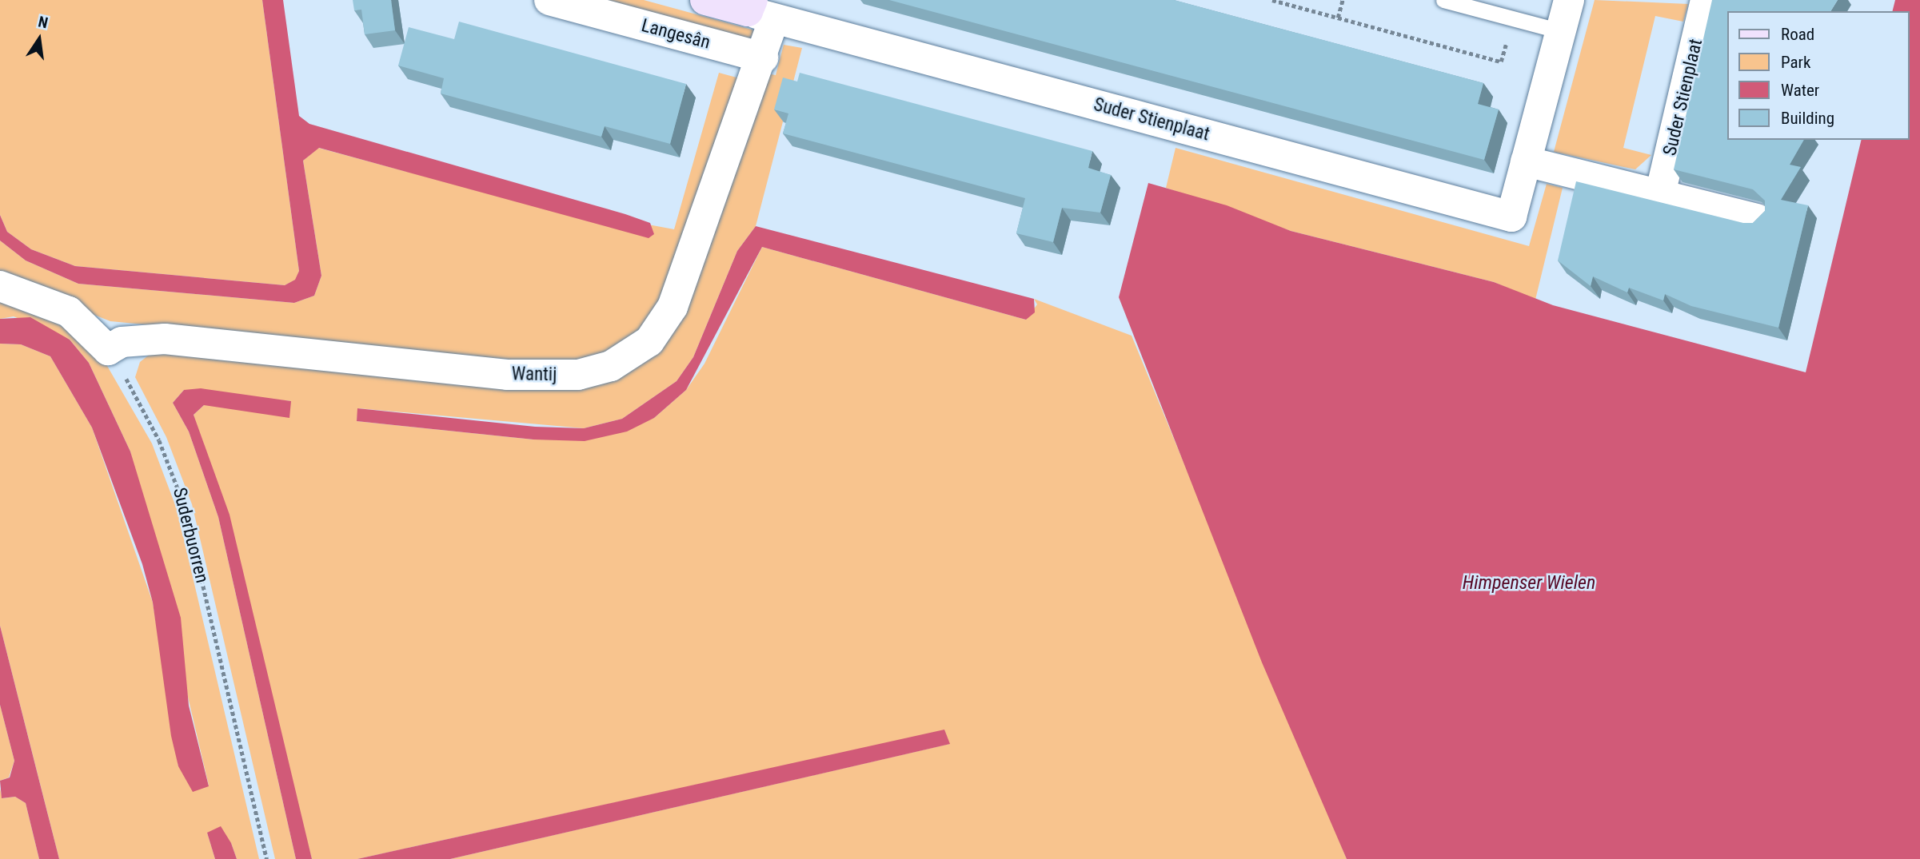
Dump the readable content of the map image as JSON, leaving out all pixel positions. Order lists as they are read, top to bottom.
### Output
{
  "streets": {
    "street": ["Langesân", "Suder Stienplaat", "Wantij"],
    "path": ["Suderbuorren"]
  },
  "crossings": [
    ["Langesân", "Wantij"],
    ["Wantij", "Suderbuorren"]
  ],
  "water": ["Himpenser Wielen"],
  "legend": [
    "Road",
    "Park",
    "Water",
    "Building"
  ],
  "north": "top"
}
